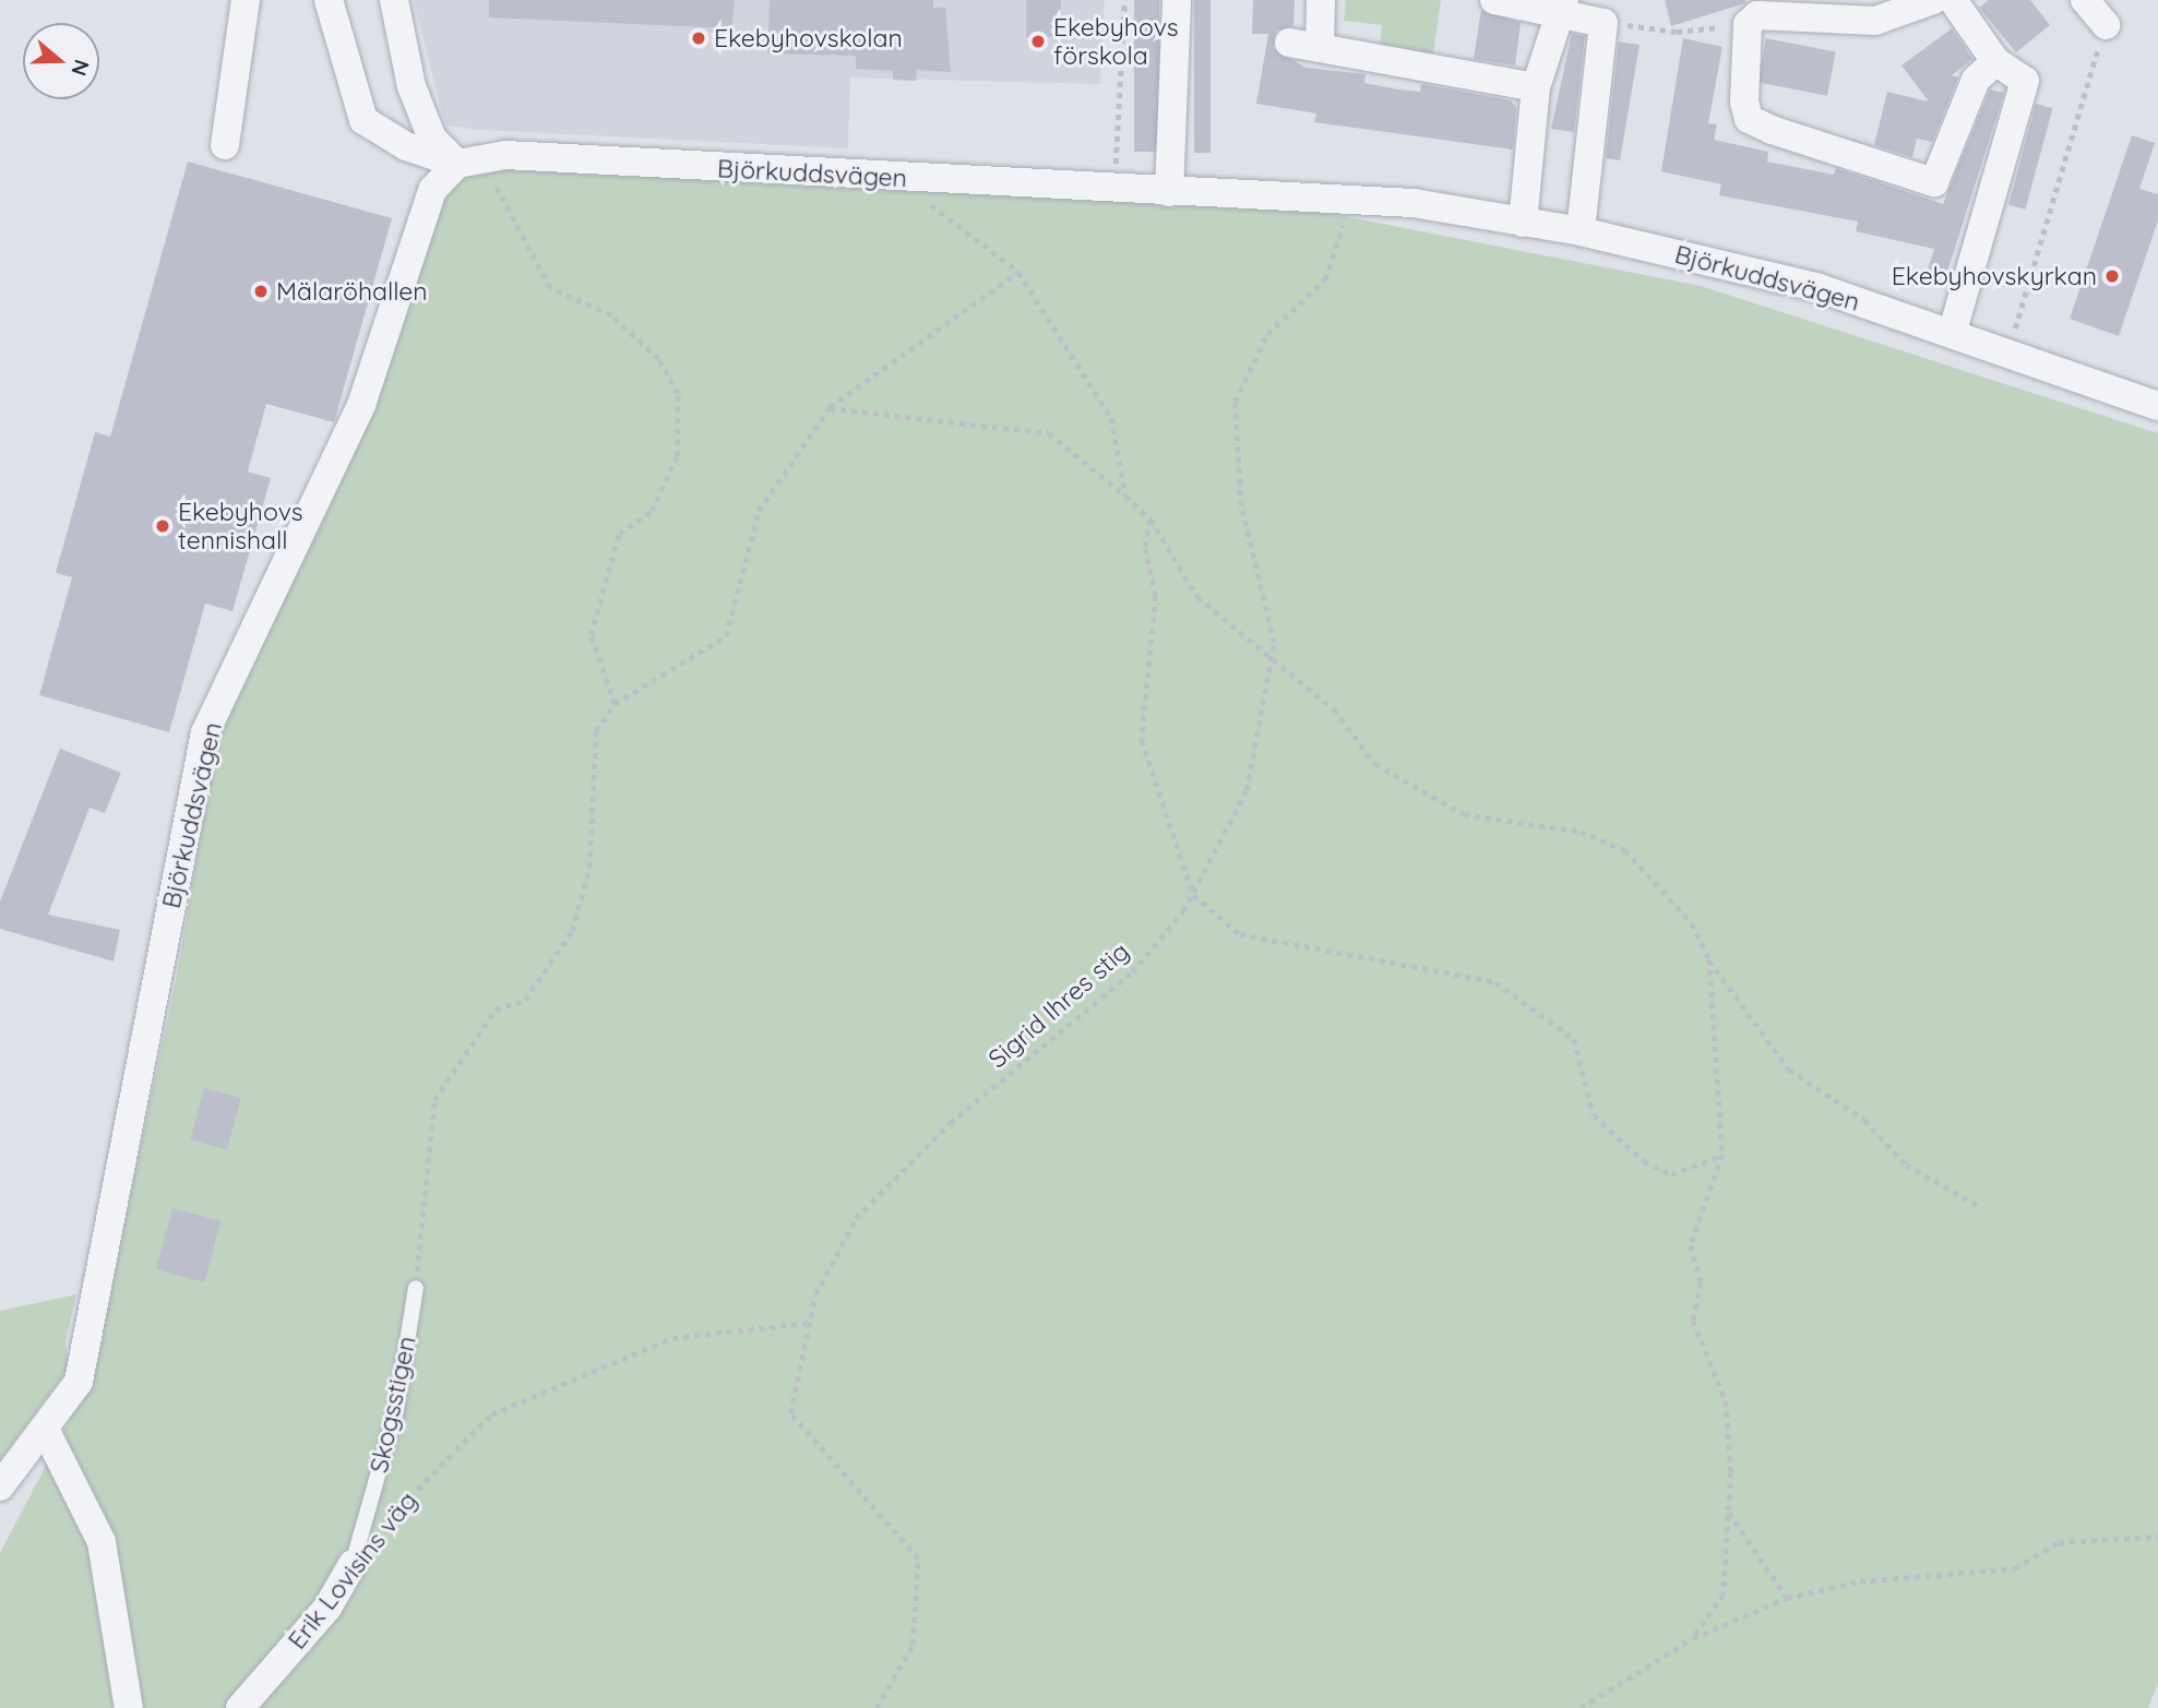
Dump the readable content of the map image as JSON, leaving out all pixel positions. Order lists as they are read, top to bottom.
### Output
{
  "streets": {
    "street": ["Björkuddsvägen", "Erik Lovisins väg"],
    "lane": ["Skogsstigen"],
    "path": ["Sigrid Ihres stig"]
  },
  "crossings": [
    ["Björkuddsvägen", "Sigrid Ihres stig"],
    ["Sigrid Ihres stig", "Erik Lovisins väg"],
    ["Skogsstigen", "Erik Lovisins väg"]
  ],
  "places": [
    "Ekebyhovskolan",
    "Ekebyhovs förskola",
    "Ekebyhovskyrkan",
    "Mälaröhallen",
    "Ekebyhovs tennishall"
  ],
  "north": "right"
}
